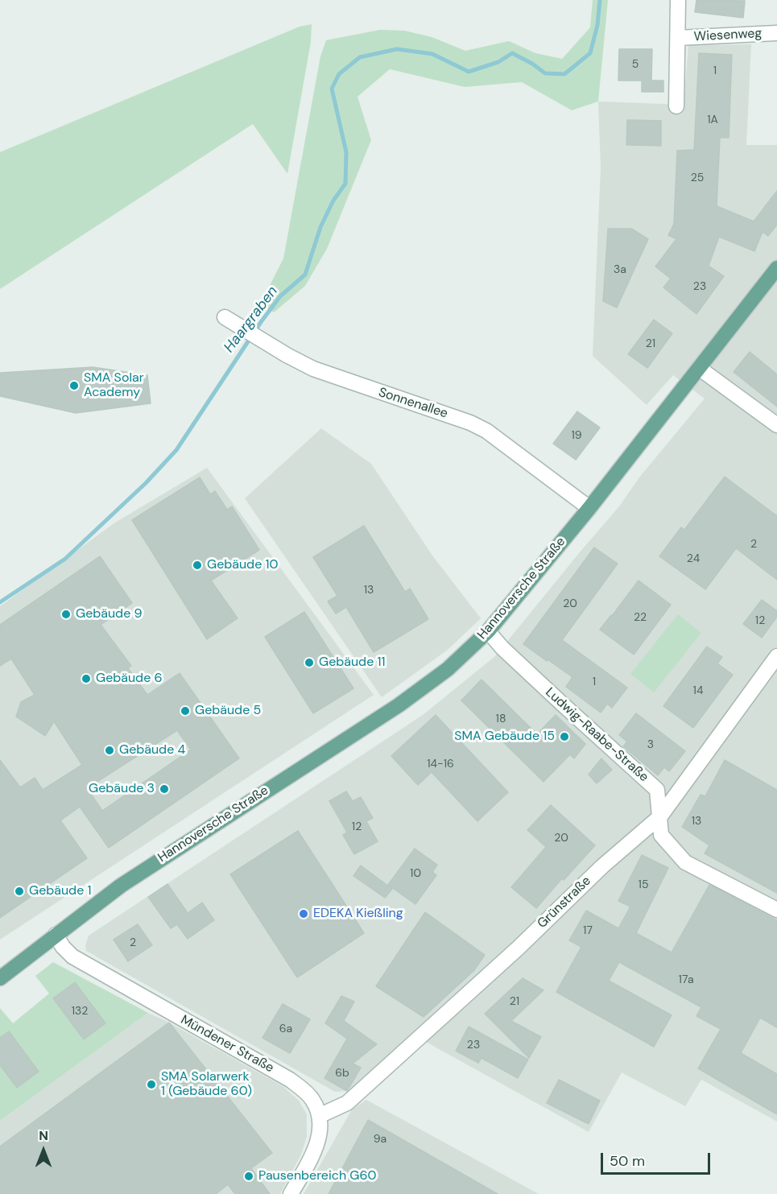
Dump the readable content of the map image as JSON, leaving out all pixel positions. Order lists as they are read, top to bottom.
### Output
{
  "streets": {
    "main road": ["Hannoversche Straße"],
    "street": [
      "Wiesenweg",
      "Sonnenallee",
      "Ludwig-Raabe-Straße",
      "Grünstraße",
      "Mündener Straße"
    ]
  },
  "crossings": [
    ["Sonnenallee", "Hannoversche Straße"],
    ["Hannoversche Straße", "Ludwig-Raabe-Straße"],
    ["Hannoversche Straße", "Mündener Straße"],
    ["Ludwig-Raabe-Straße", "Grünstraße"],
    ["Grünstraße", "Mündener Straße"]
  ],
  "water": ["Haargraben"],
  "places": [
    "SMA Solar Academy",
    "Gebäude 10",
    "Gebäude 9",
    "Gebäude 11",
    "Gebäude 6",
    "Gebäude 5",
    "SMA Gebäude 15",
    "Gebäude 4",
    "Gebäude 3",
    "Gebäude 1",
    "EDEKA Kießling",
    "SMA Solarwerk 1 (Gebäude 60)",
    "Pausenbereich G60"
  ],
  "house_numbers": [
    "5",
    "1",
    "1A",
    "25",
    "3a",
    "23",
    "21",
    "19",
    "2",
    "24",
    "13",
    "20",
    "22",
    "12",
    "1",
    "14",
    "18",
    "3",
    "14-16",
    "13",
    "12",
    "20",
    "10",
    "15",
    "17",
    "2",
    "17a",
    "21",
    "132",
    "6a",
    "23",
    "6b",
    "9a"
  ],
  "scale_bar": "50 m",
  "north": "top"
}
